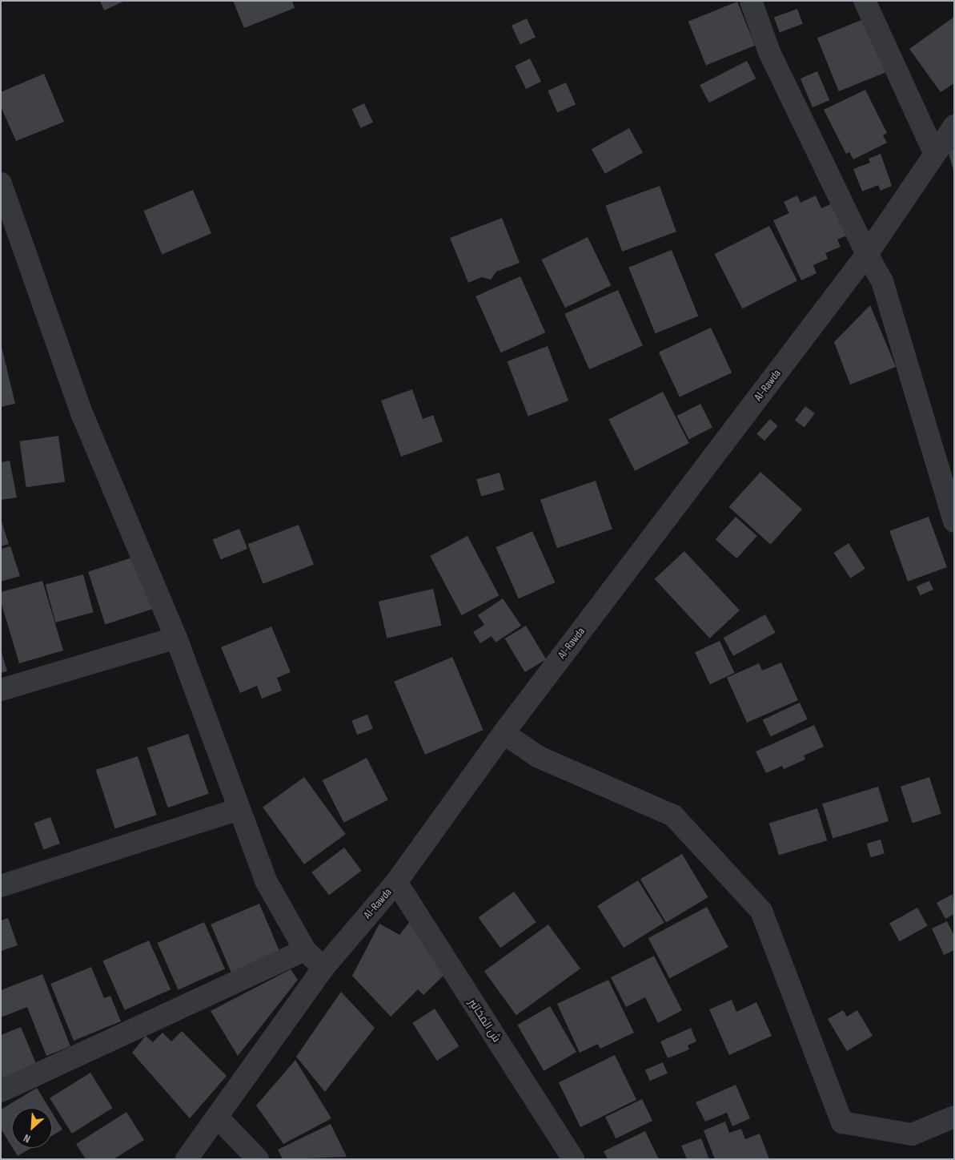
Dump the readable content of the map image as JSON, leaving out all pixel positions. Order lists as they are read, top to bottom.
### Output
{
  "streets": {
    "street": ["Al-Rawda", "ش المخاتير"]
  },
  "crossings": [
    ["Al-Rawda", "ش المخاتير"]
  ],
  "north": "bottom left"
}
